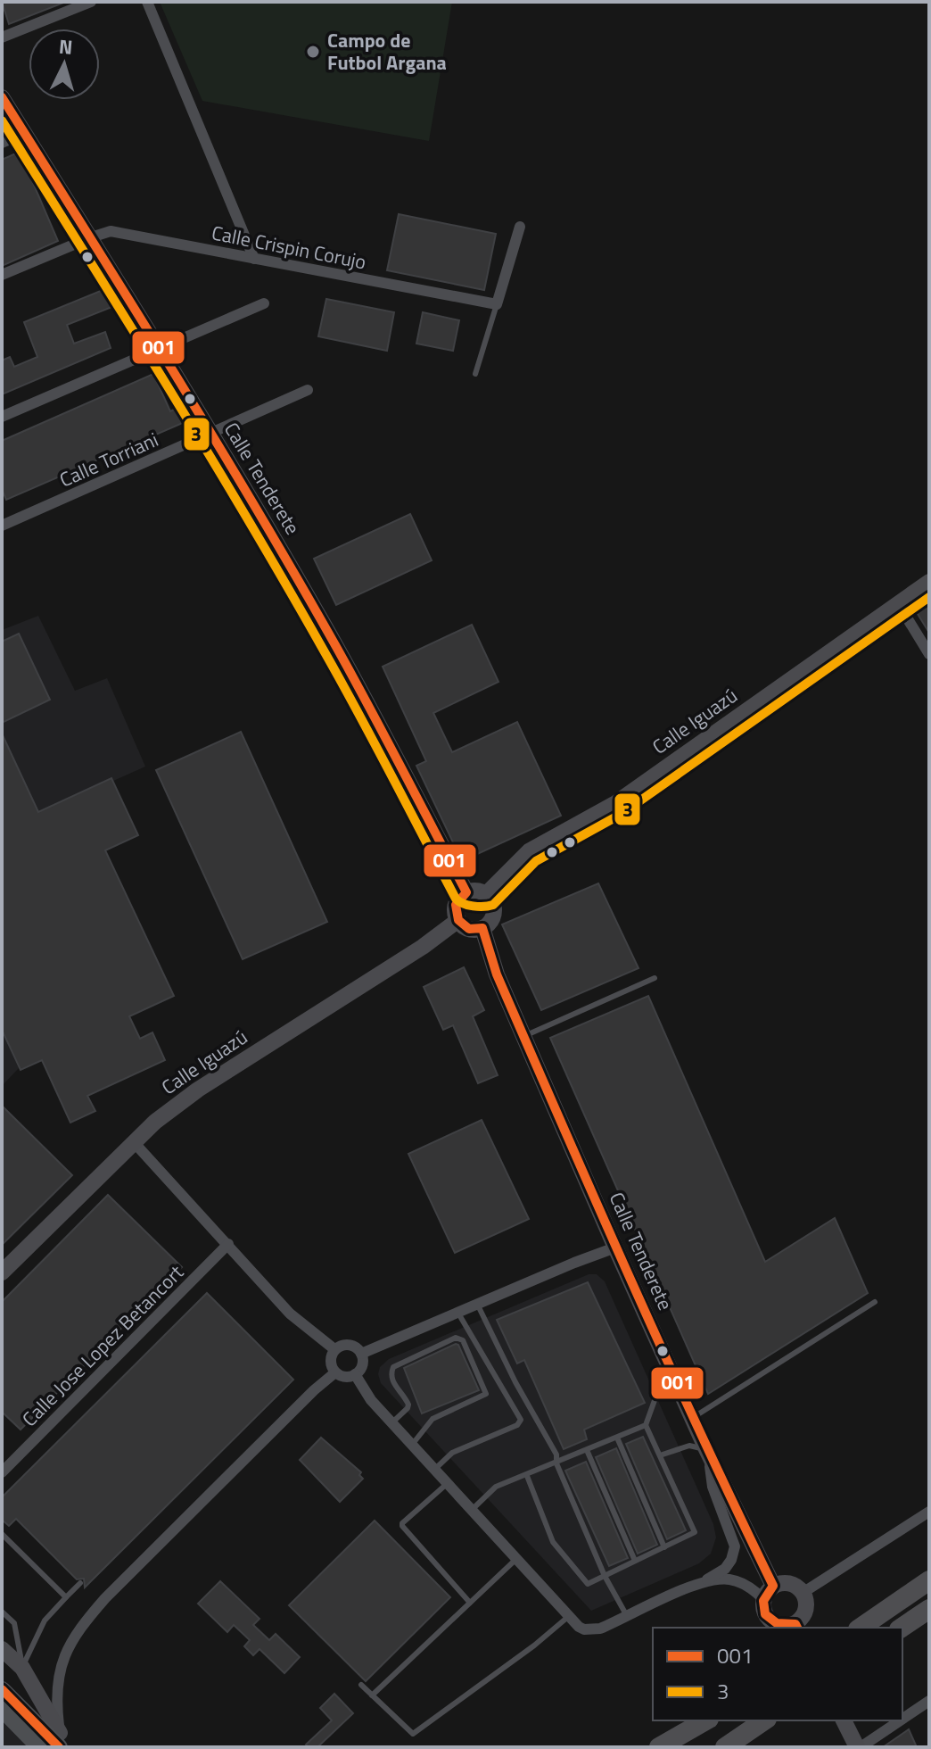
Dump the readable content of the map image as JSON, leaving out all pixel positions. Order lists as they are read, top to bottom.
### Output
{
  "streets": {
    "street": [
      "Calle Crispin Corujo",
      "Calle Torriani",
      "Calle Tenderete",
      "Calle Iguazú",
      "Calle Jose Lopez Betancort"
    ]
  },
  "crossings": [
    ["Calle Crispin Corujo", "Calle Tenderete"],
    ["Calle Torriani", "Calle Tenderete"],
    ["Calle Tenderete", "Calle Iguazú"]
  ],
  "places": ["Campo de Futbol Argana"],
  "lines": ["transit line 001", "transit line 3"],
  "legend": ["001", "3"],
  "north": "top"
}
